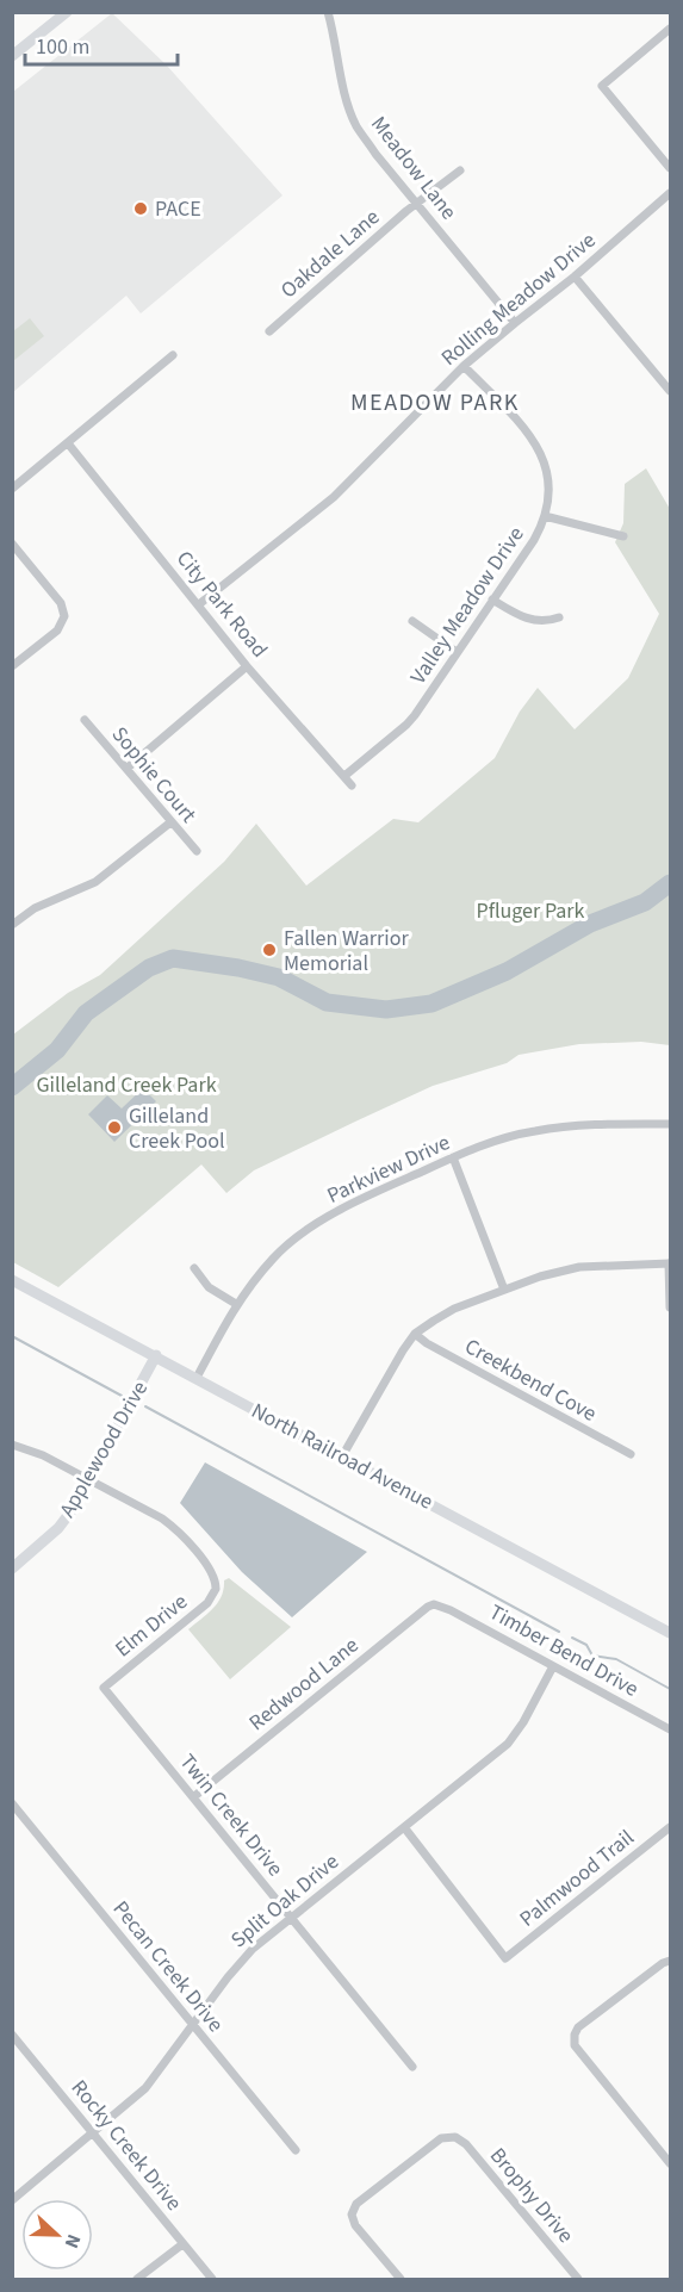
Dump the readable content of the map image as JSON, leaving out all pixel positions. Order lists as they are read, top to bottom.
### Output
{
  "streets": {
    "street": [
      "Meadow Lane",
      "Oakdale Lane",
      "Rolling Meadow Drive",
      "City Park Road",
      "Valley Meadow Drive",
      "Sophie Court",
      "Parkview Drive",
      "Creekbend Cove",
      "Applewood Drive",
      "North Railroad Avenue",
      "Elm Drive",
      "Timber Bend Drive",
      "Redwood Lane",
      "Twin Creek Drive",
      "Palmwood Trail",
      "Split Oak Drive",
      "Pecan Creek Drive",
      "Rocky Creek Drive",
      "Brophy Drive"
    ]
  },
  "crossings": [
    ["Meadow Lane", "Oakdale Lane"],
    ["Meadow Lane", "Rolling Meadow Drive"],
    ["Rolling Meadow Drive", "City Park Road"],
    ["Rolling Meadow Drive", "Valley Meadow Drive"],
    ["City Park Road", "Valley Meadow Drive"],
    ["Parkview Drive", "North Railroad Avenue"],
    ["Applewood Drive", "North Railroad Avenue"],
    ["Applewood Drive", "Elm Drive"],
    ["Elm Drive", "Twin Creek Drive"],
    ["Timber Bend Drive", "Redwood Lane"],
    ["Timber Bend Drive", "Split Oak Drive"],
    ["Redwood Lane", "Twin Creek Drive"],
    ["Twin Creek Drive", "Split Oak Drive"],
    ["Palmwood Trail", "Split Oak Drive"],
    ["Split Oak Drive", "Pecan Creek Drive"],
    ["Split Oak Drive", "Rocky Creek Drive"]
  ],
  "districts": ["MEADOW PARK"],
  "parks": ["Pfluger Park", "Gilleland Creek Park"],
  "places": ["PACE", "Fallen Warrior Memorial", "Gilleland Creek Pool"],
  "scale_bar": "100 m",
  "north": "right"
}
